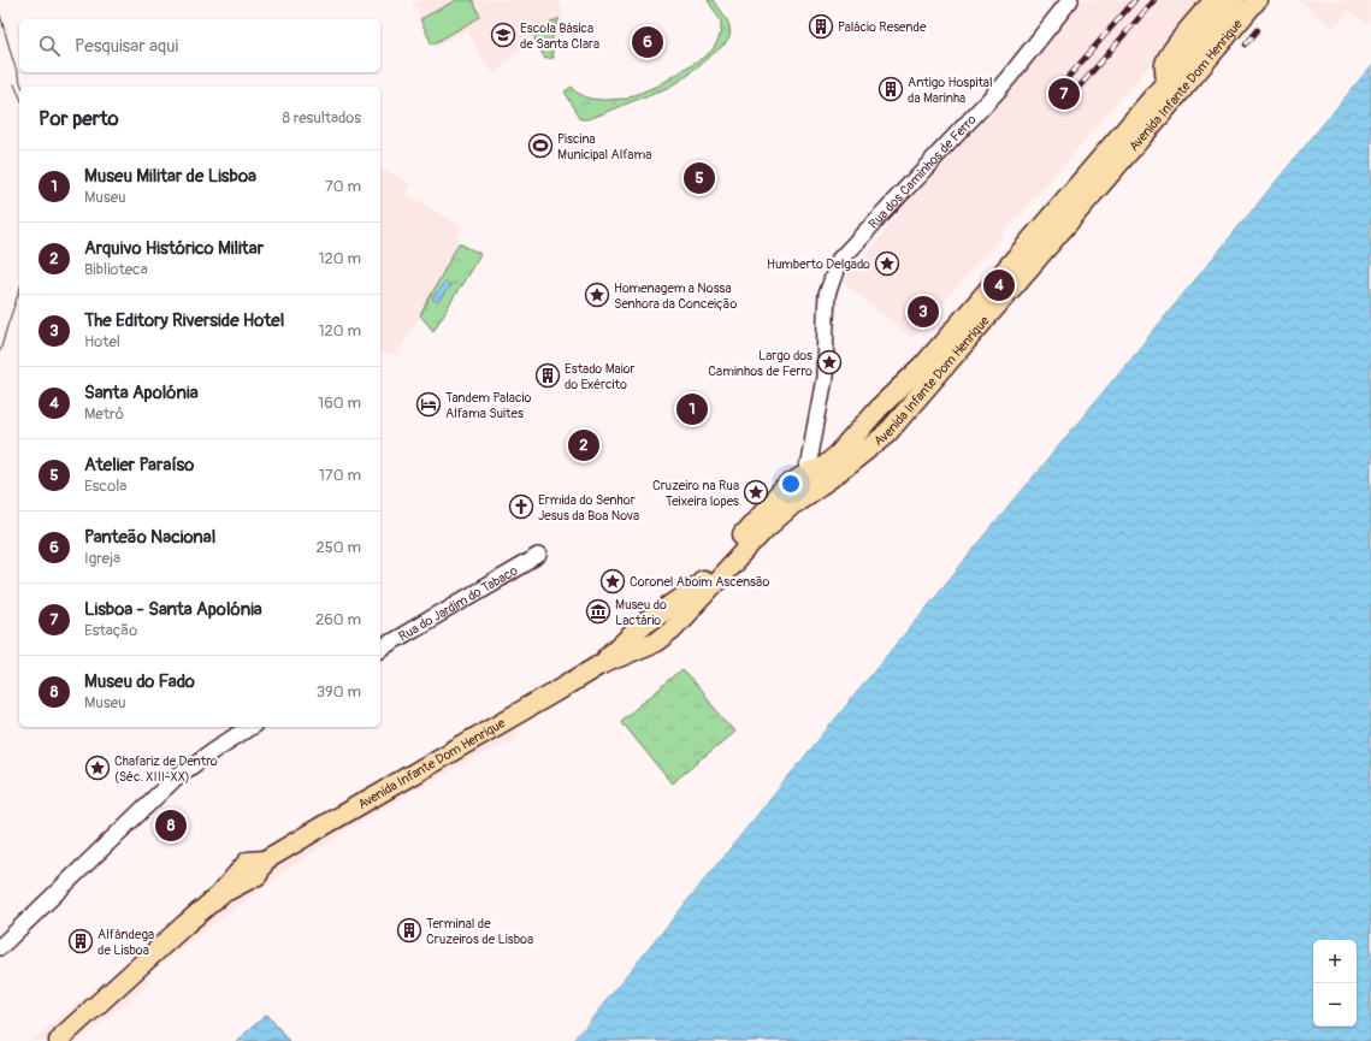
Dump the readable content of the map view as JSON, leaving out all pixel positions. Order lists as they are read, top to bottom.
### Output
{
  "streets": {
    "main road": ["Avenida Infante Dom Henrique"],
    "street": ["Rua dos Caminhos de Ferro", "Rua do Jardim do Tabaco"]
  },
  "crossings": [
    ["Avenida Infante Dom Henrique", "Rua dos Caminhos de Ferro"]
  ],
  "places": {
    "building": [
      "Palácio Resende",
      "Antigo Hospital da Marinha",
      "Estado Maior do Exército",
      "Terminal de Cruzeiros de Lisboa",
      "Alfândega de Lisboa"
    ],
    "school or university": ["Escola Básica de Santa Clara"],
    "sports": ["Piscina Municipal Alfama"],
    "place": [
      "Humberto Delgado",
      "Homenagem a Nossa Senhora da Conceição",
      "Largo dos Caminhos de Ferro",
      "Cruzeiro na Rua Teixeira lopes",
      "Coronel Aboim Ascensão",
      "Chafariz de Dentro (Séc. XIII-XX)"
    ],
    "hotel": ["Tandem Palacio Alfama Suites"],
    "church": ["Ermida do Senhor Jesus da Boa Nova"],
    "museum": ["Museu do Lactário"]
  },
  "page": {
    "search": "Pesquisar aqui",
    "pins": [
      "6",
      "7",
      "5",
      "4",
      "3",
      "1",
      "2",
      "8"
    ],
    "heading": ["Por perto", "8 resultados"],
    "list": [
      {
        "mark": "1",
        "name": "Museu Militar de Lisboa",
        "note": "Museu",
        "value": "70 m"
      },
      {
        "mark": "2",
        "name": "Arquivo Histórico Militar",
        "note": "Biblioteca",
        "value": "120 m"
      },
      {
        "mark": "3",
        "name": "The Editory Riverside Hotel",
        "note": "Hotel",
        "value": "120 m"
      },
      {
        "mark": "4",
        "name": "Santa Apolónia",
        "note": "Metrô",
        "value": "160 m"
      },
      {
        "mark": "5",
        "name": "Atelier Paraíso",
        "note": "Escola",
        "value": "170 m"
      },
      {
        "mark": "6",
        "name": "Panteão Nacional",
        "note": "Igreja",
        "value": "250 m"
      },
      {
        "mark": "7",
        "name": "Lisboa - Santa Apolónia",
        "note": "Estação",
        "value": "260 m"
      },
      {
        "mark": "8",
        "name": "Museu do Fado",
        "note": "Museu",
        "value": "390 m"
      }
    ],
    "map_buttons": ["+", "−"]
  }
}
